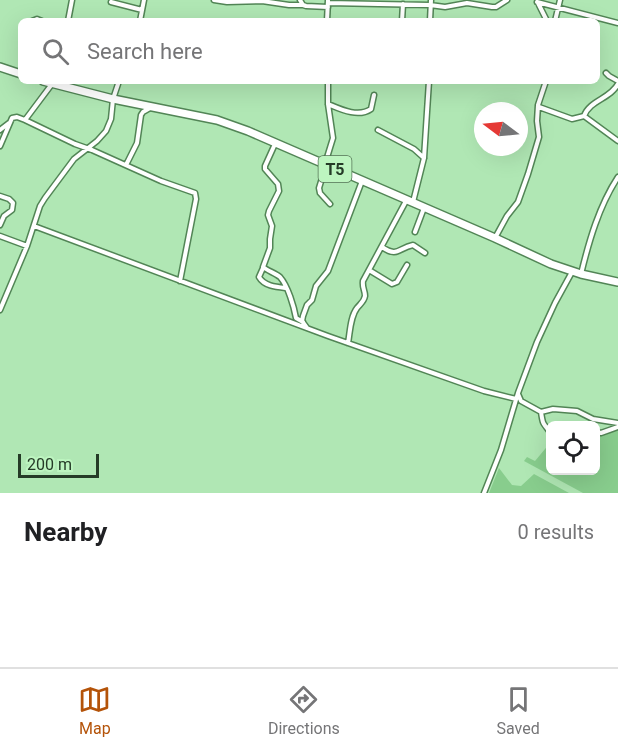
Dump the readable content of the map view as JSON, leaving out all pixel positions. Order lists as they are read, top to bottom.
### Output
{
  "streets": {
    "highway": ["T5"]
  },
  "scale_bar": "200 m",
  "north": "left",
  "page": {
    "search": "Search here",
    "scale": "200 m",
    "heading": ["Nearby", "0 results"],
    "nav": ["Map", "Directions", "Saved"]
  }
}
